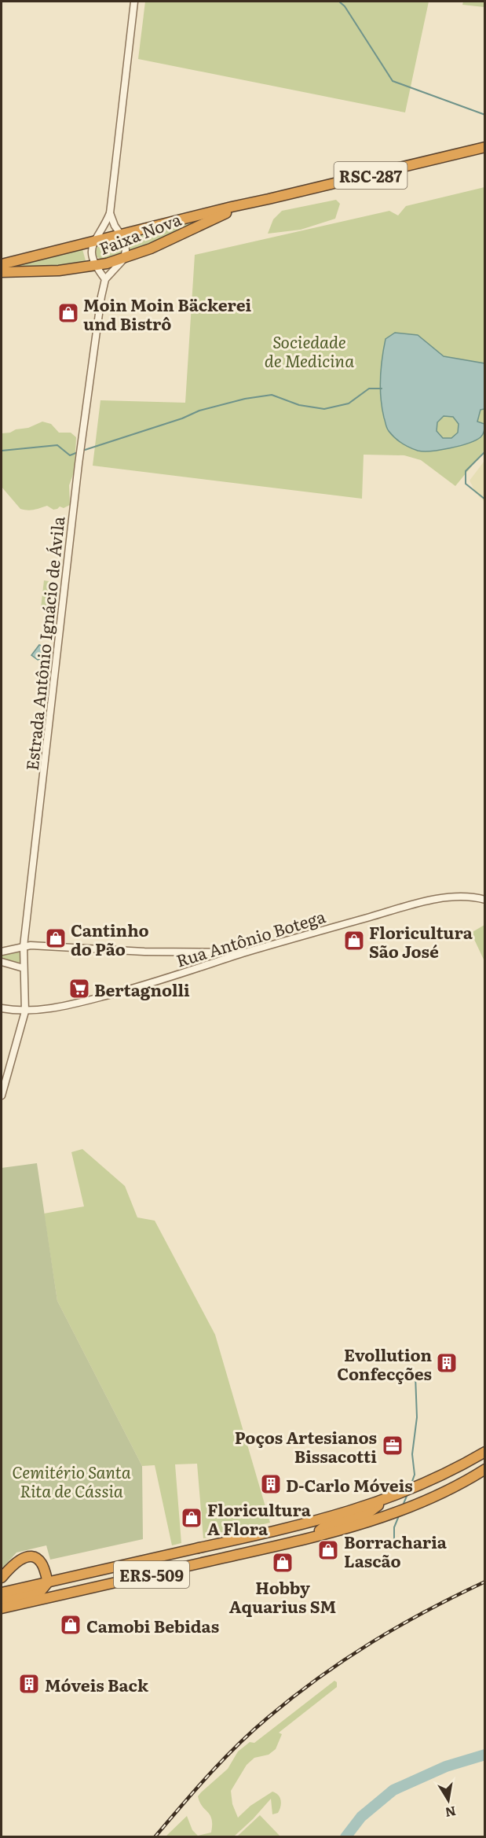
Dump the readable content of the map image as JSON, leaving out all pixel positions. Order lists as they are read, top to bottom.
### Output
{
  "streets": {
    "highway": ["RSC-287", "Faixa Nova", "ERS-509"],
    "street": ["Estrada Antônio Ignácio de Ávila", "Rua Antônio Botega"]
  },
  "crossings": [
    ["Estrada Antônio Ignácio de Ávila", "Rua Antônio Botega"]
  ],
  "parks": ["Sociedade de Medicina", "Cemitério Santa Rita de Cássia"],
  "places": {
    "shop": [
      "Moin Moin Bäckerei und Bistrô",
      "Cantinho do Pão",
      "Floricultura São José",
      "Floricultura A Flora",
      "Borracharia Lascão",
      "Hobby Aquarius SM",
      "Camobi Bebidas"
    ],
    "supermarket": ["Bertagnolli"],
    "building": ["Evollution Confecções", "D-Carlo Móveis", "Móveis Back"],
    "office": ["Poços Artesianos Bissacotti"]
  },
  "north": "bottom"
}
